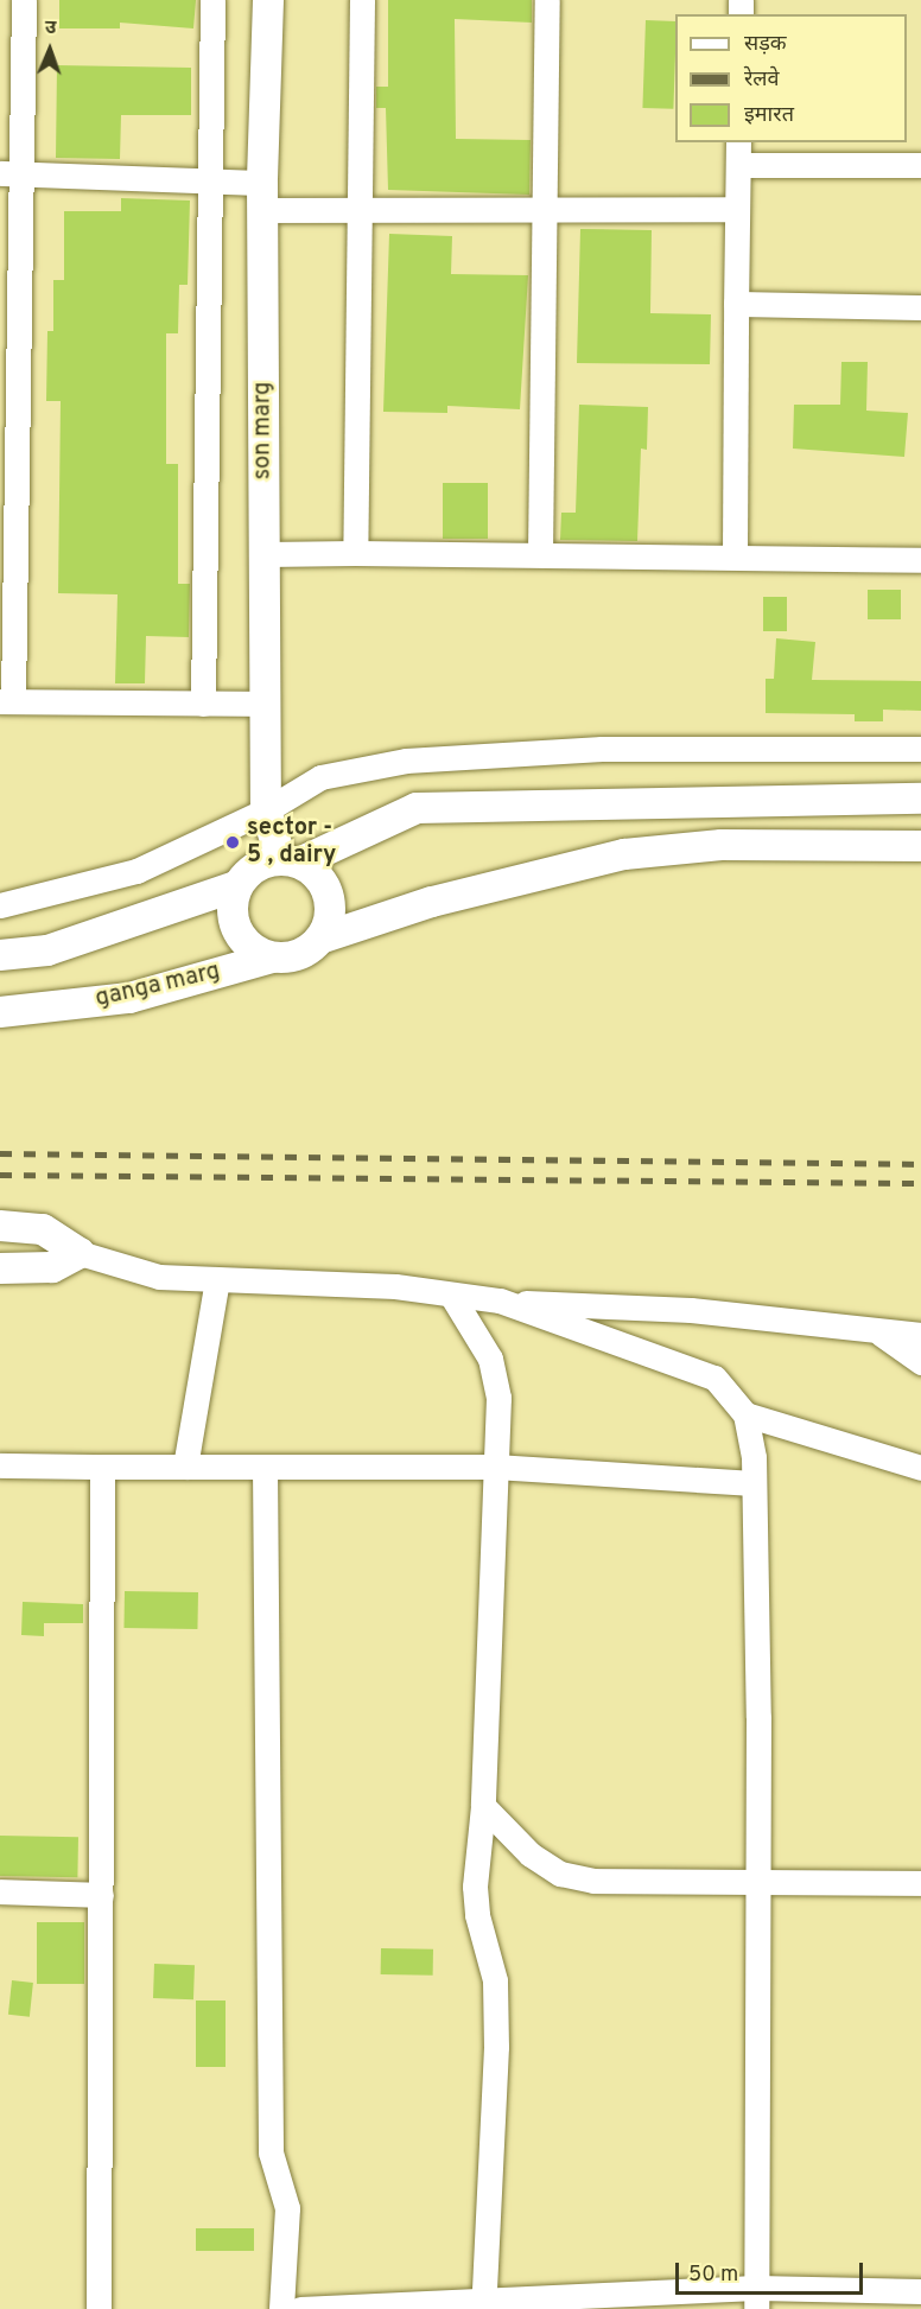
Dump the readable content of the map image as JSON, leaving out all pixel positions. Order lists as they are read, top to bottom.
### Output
{
  "streets": {
    "street": ["son marg", "ganga marg"]
  },
  "crossings": [
    ["son marg", "ganga marg"]
  ],
  "places": ["sector - 5 , dairy"],
  "legend": ["सड़क", "रेलवे", "इमारत"],
  "scale_bar": "50 m",
  "north": "top"
}
